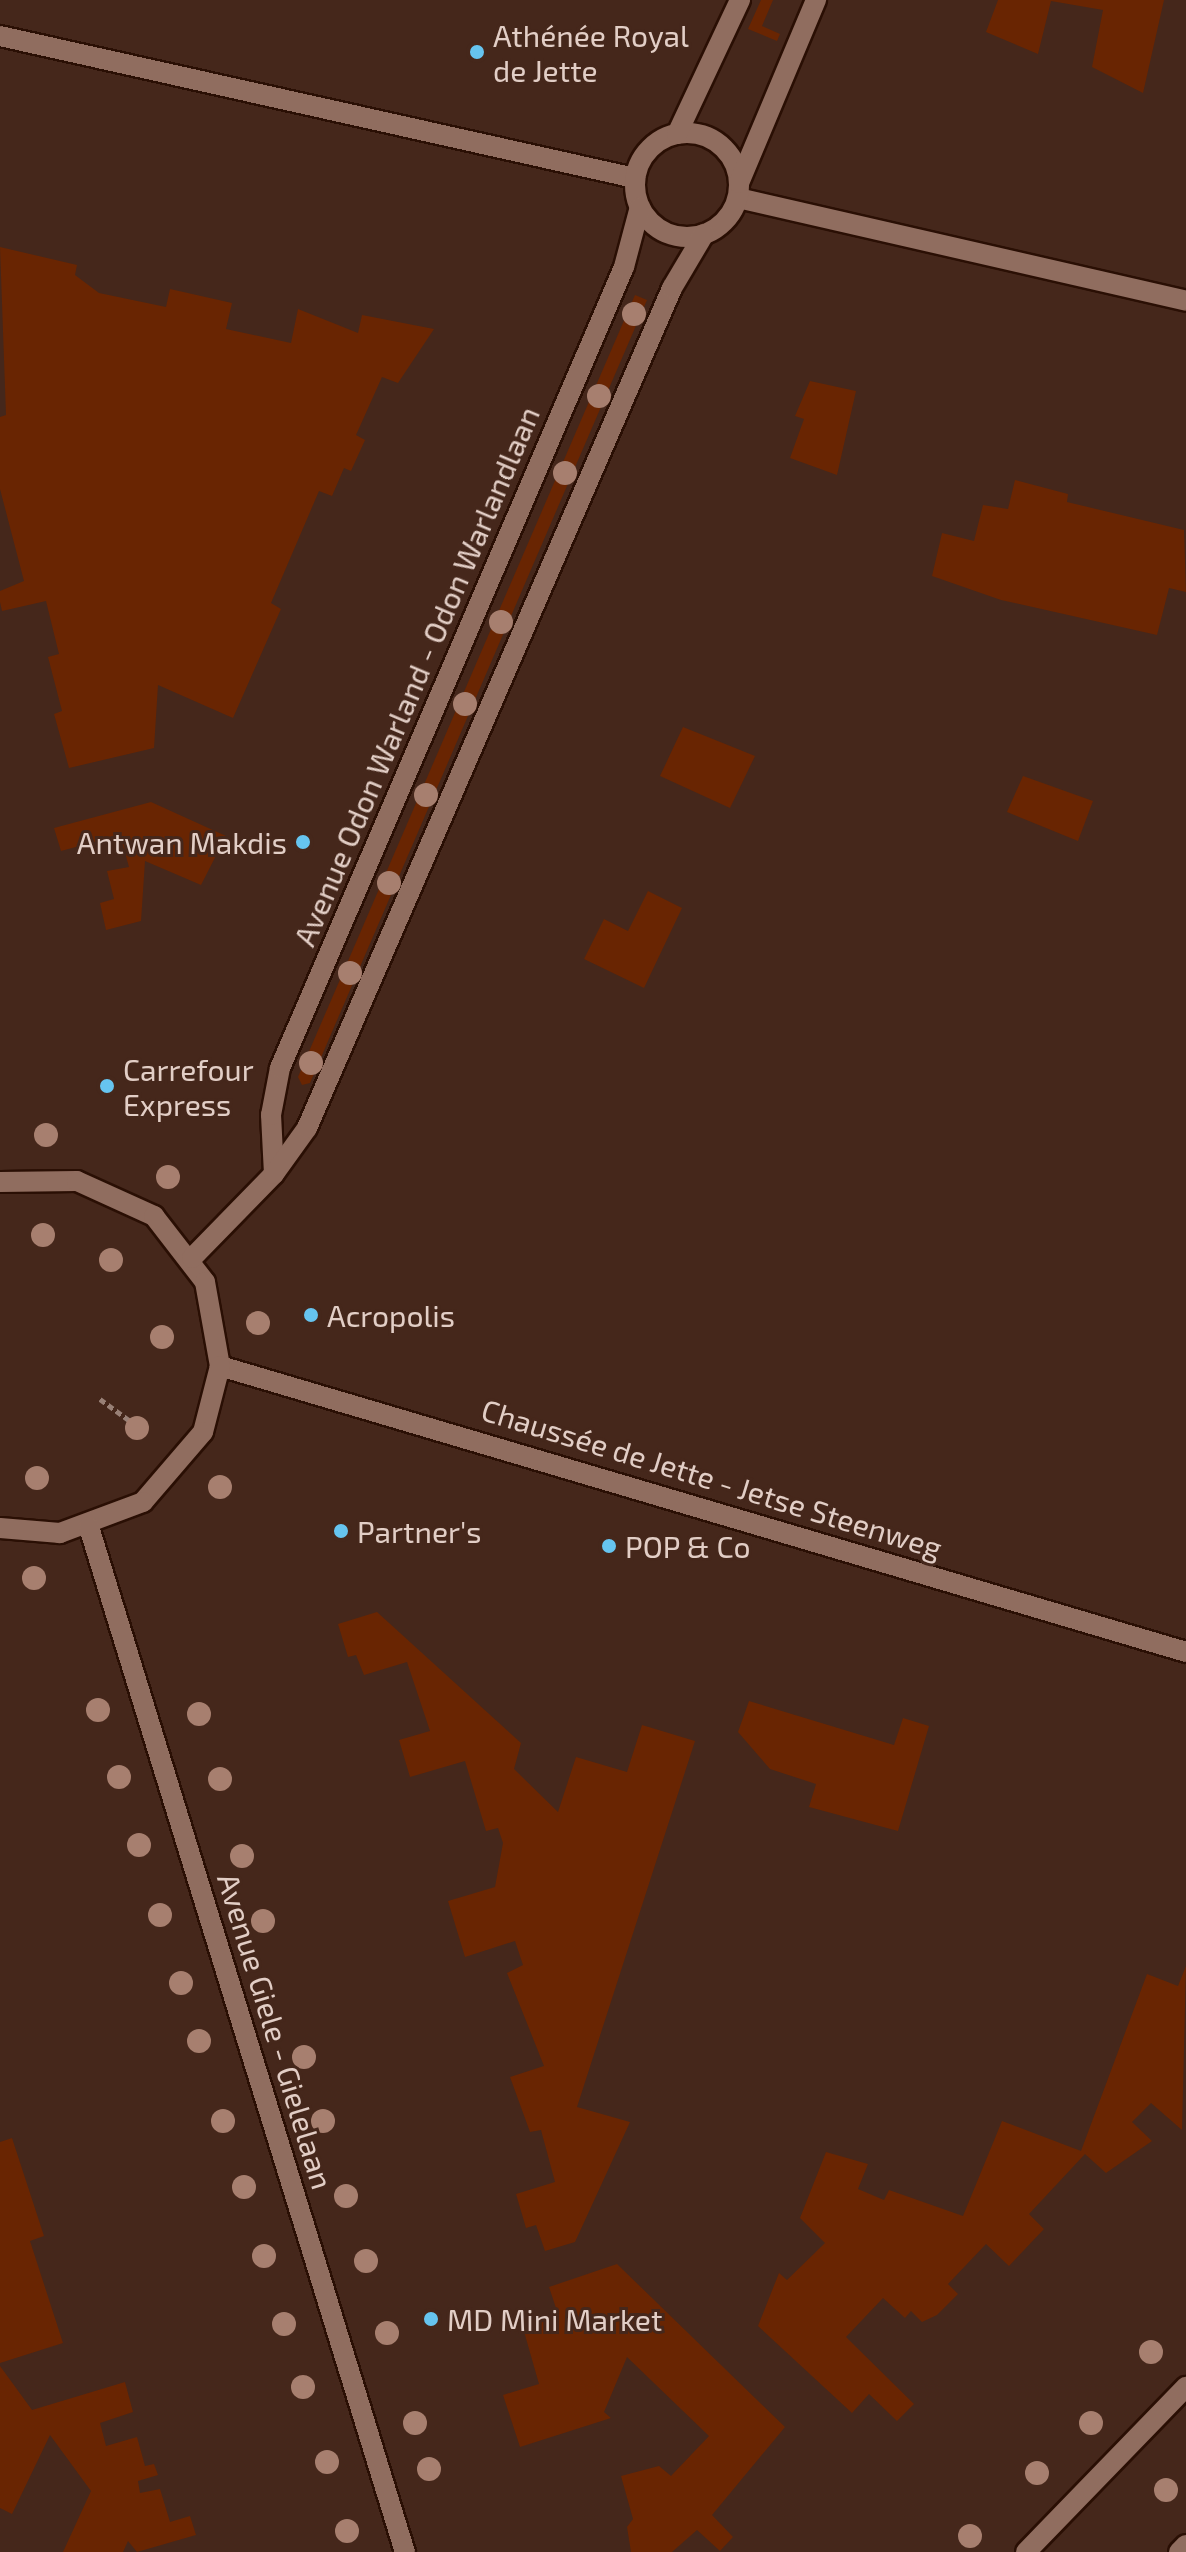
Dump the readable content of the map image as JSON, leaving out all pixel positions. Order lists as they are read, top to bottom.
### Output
{
  "streets": {
    "street": ["Avenue Odon Warland - Odon Warlandlaan", "Chaussée de Jette - Jetse Steenweg", "Avenue Giele - Gielelaan"]
  },
  "places": [
    "Athénée Royal de Jette",
    "Antwan Makdis",
    "Carrefour Express",
    "Acropolis",
    "Partner's",
    "POP & Co",
    "MD Mini Market"
  ]
}
